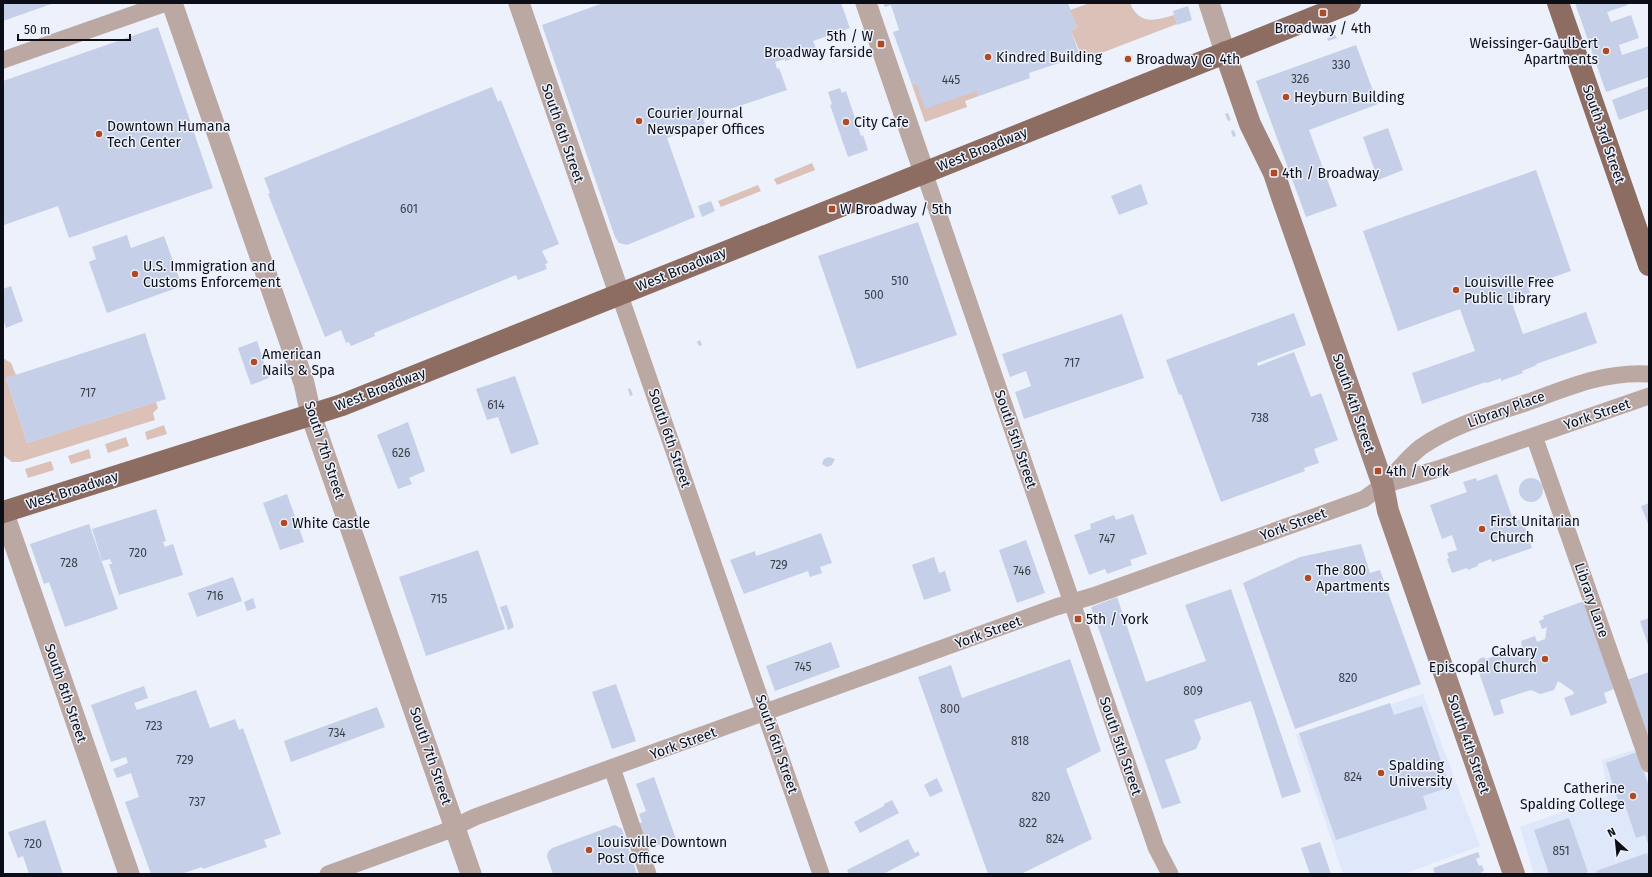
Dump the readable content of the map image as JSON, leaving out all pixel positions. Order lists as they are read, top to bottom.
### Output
{
  "streets": {
    "main road": ["South 3rd Street", "West Broadway", "South 4th Street"],
    "street": [
      "South 6th Street",
      "Library Place",
      "York Street",
      "South 5th Street",
      "South 7th Street",
      "Library Lane",
      "South 8th Street"
    ]
  },
  "crossings": [
    ["South 6th Street", "West Broadway"],
    ["South 6th Street", "York Street"],
    ["West Broadway", "South 4th Street"],
    ["West Broadway", "South 5th Street"],
    ["West Broadway", "South 7th Street"],
    ["West Broadway", "South 8th Street"],
    ["South 4th Street", "Library Place"],
    ["South 4th Street", "York Street"],
    ["Library Place", "York Street"],
    ["York Street", "South 5th Street"],
    ["York Street", "South 7th Street"],
    ["York Street", "Library Lane"]
  ],
  "places": {
    "transit": [
      "Broadway / 4th",
      "5th / W Broadway farside",
      "4th / Broadway",
      "W Broadway / 5th",
      "4th / York",
      "5th / York"
    ],
    "other": [
      "Weissinger-Gaulbert Apartments",
      "Kindred Building",
      "Broadway @ 4th",
      "Heyburn Building",
      "Courier Journal Newspaper Offices",
      "City Cafe",
      "Downtown Humana Tech Center",
      "U.S. Immigration and Customs Enforcement",
      "Louisville Free Public Library",
      "American Nails & Spa",
      "White Castle",
      "First Unitarian Church",
      "The 800 Apartments",
      "Calvary Episcopal Church",
      "Spalding University",
      "Catherine Spalding College",
      "Louisville Downtown Post Office"
    ]
  },
  "house_numbers": [
    "330",
    "326",
    "445",
    "601",
    "510",
    "500",
    "717",
    "717",
    "614",
    "738",
    "626",
    "747",
    "720",
    "728",
    "729",
    "746",
    "716",
    "715",
    "745",
    "820",
    "809",
    "800",
    "723",
    "734",
    "818",
    "729",
    "824",
    "820",
    "737",
    "822",
    "824",
    "720",
    "851"
  ],
  "scale_bar": "50 m",
  "north": "top left"
}
